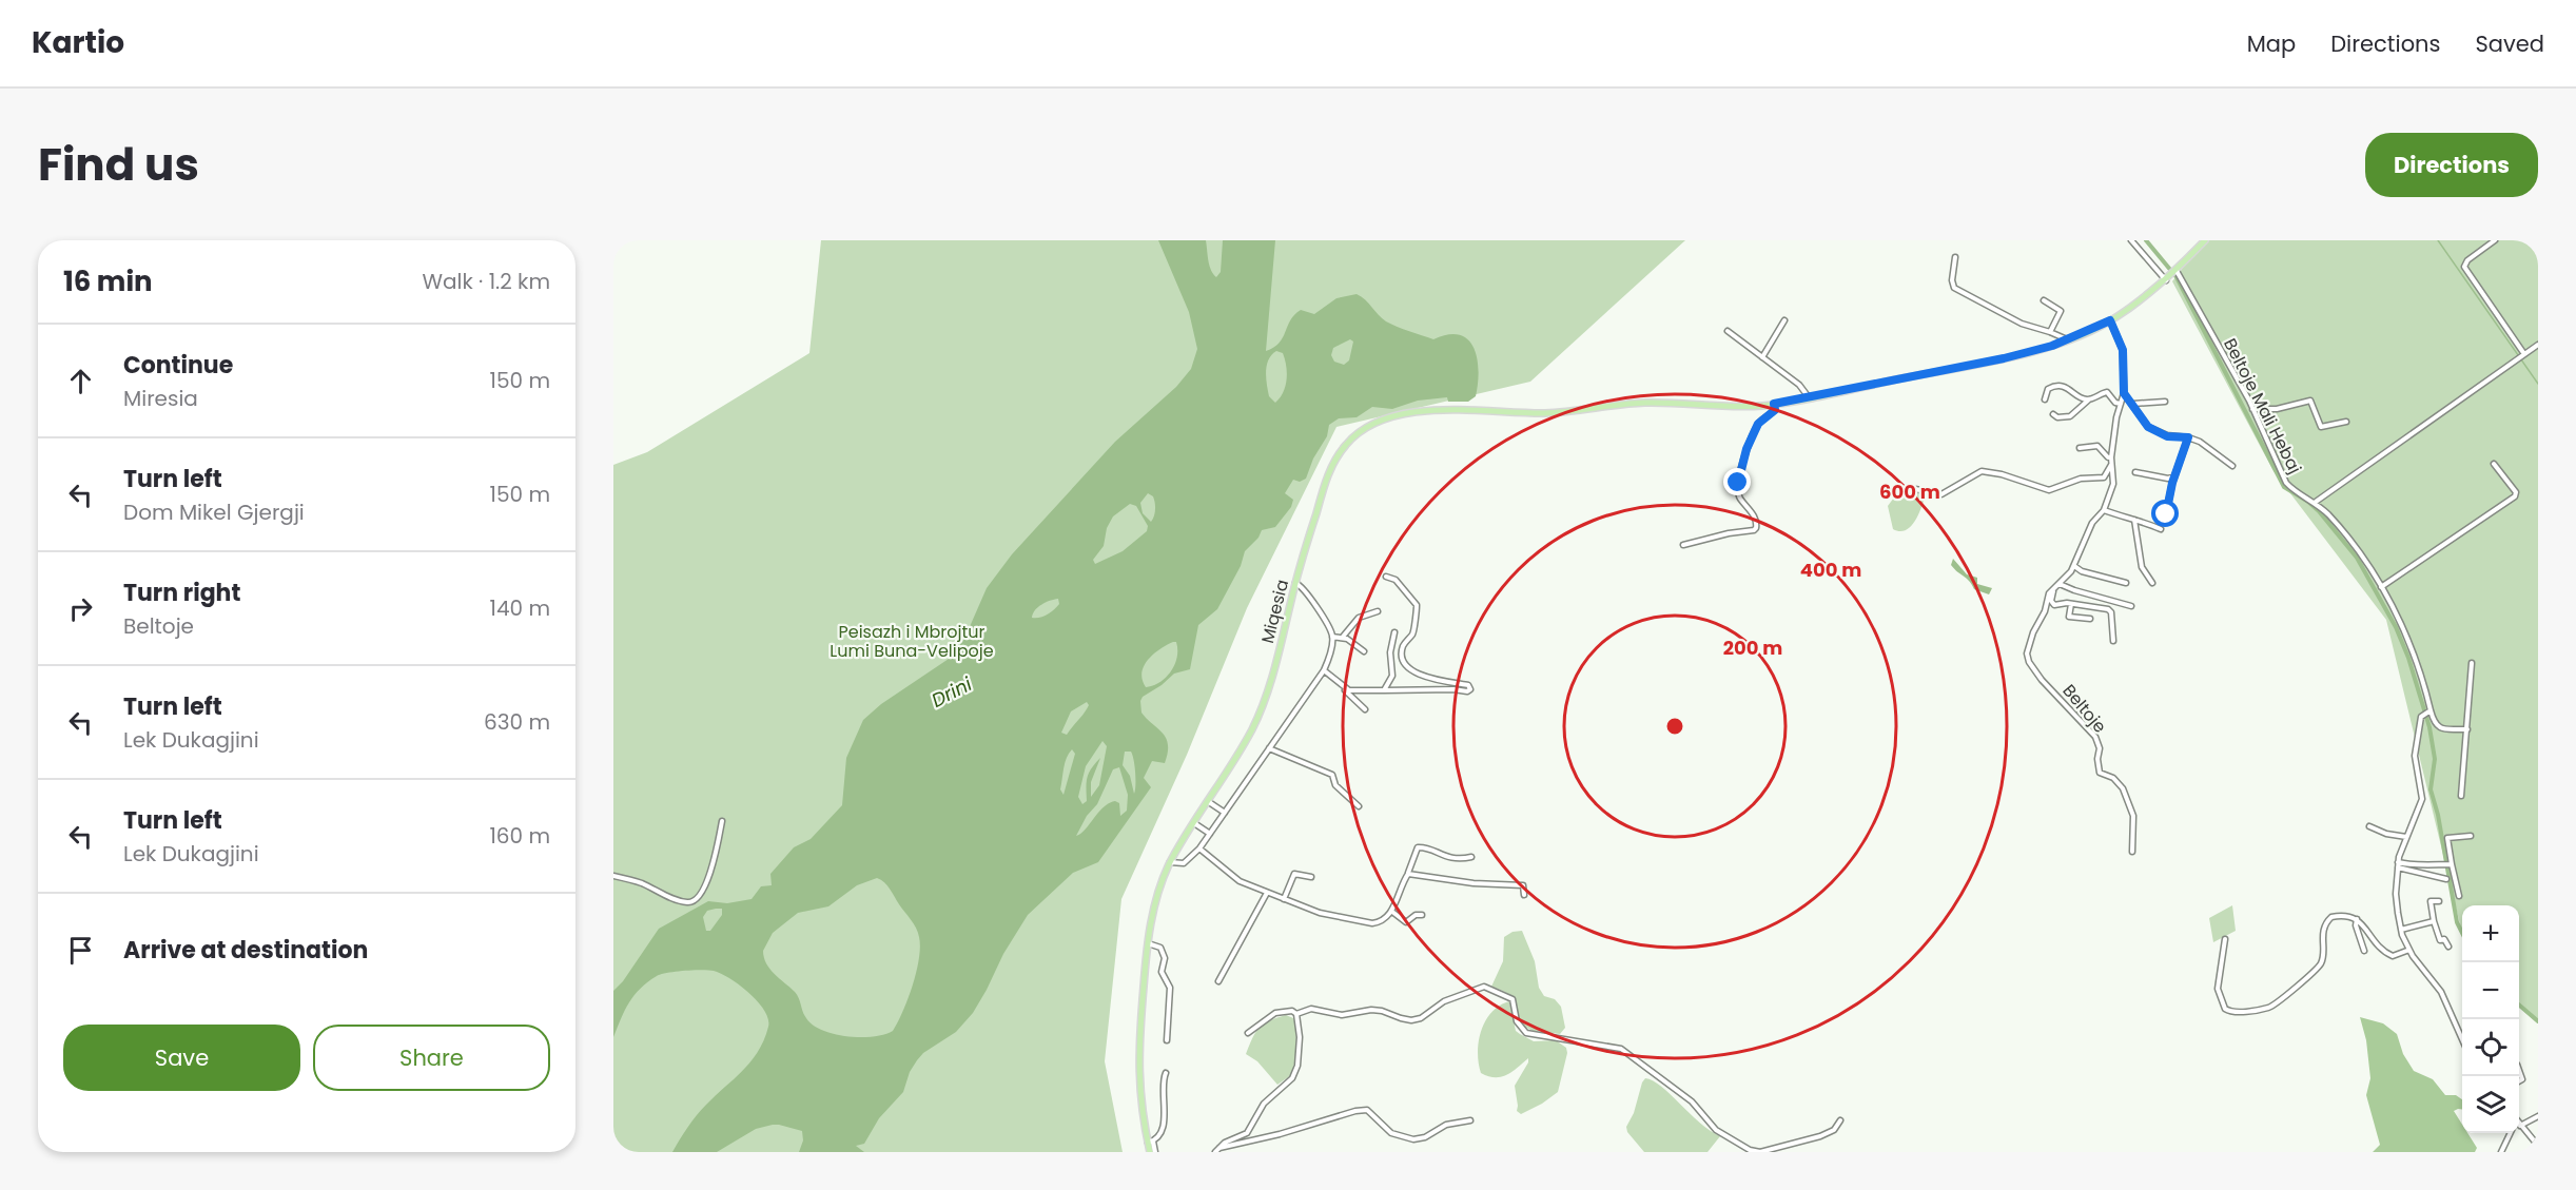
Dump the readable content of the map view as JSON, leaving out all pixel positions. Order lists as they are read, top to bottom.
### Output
{
  "streets": {
    "main road": ["Miqesia"],
    "street": ["Beltoje Mali Hebaj", "Beltoje"]
  },
  "crossings": [
    ["Beltoje Mali Hebaj", "Miqesia"]
  ],
  "water": ["Drini"],
  "parks": ["Peisazh i Mbrojtur Lumi Buna-Velipoje"],
  "page": {
    "header": "Kartio",
    "nav": ["Map", "Directions", "Saved"],
    "title": "Find us",
    "buttons": [
      "Directions",
      ["Save", "Share"]
    ],
    "heading": ["16 min", "Walk · 1.2 km"],
    "list": [
      ["Continue", "Miresia", "150 m"],
      ["Turn left", "Dom Mikel Gjergji", "150 m"],
      ["Turn right", "Beltoje", "140 m"],
      ["Turn left", "Lek Dukagjini", "630 m"],
      ["Turn left", "Lek Dukagjini", "160 m"],
      "Arrive at destination"
    ],
    "map_buttons": ["+", "−"]
  },
  "rings": ["600 m", "400 m", "200 m"]
}
